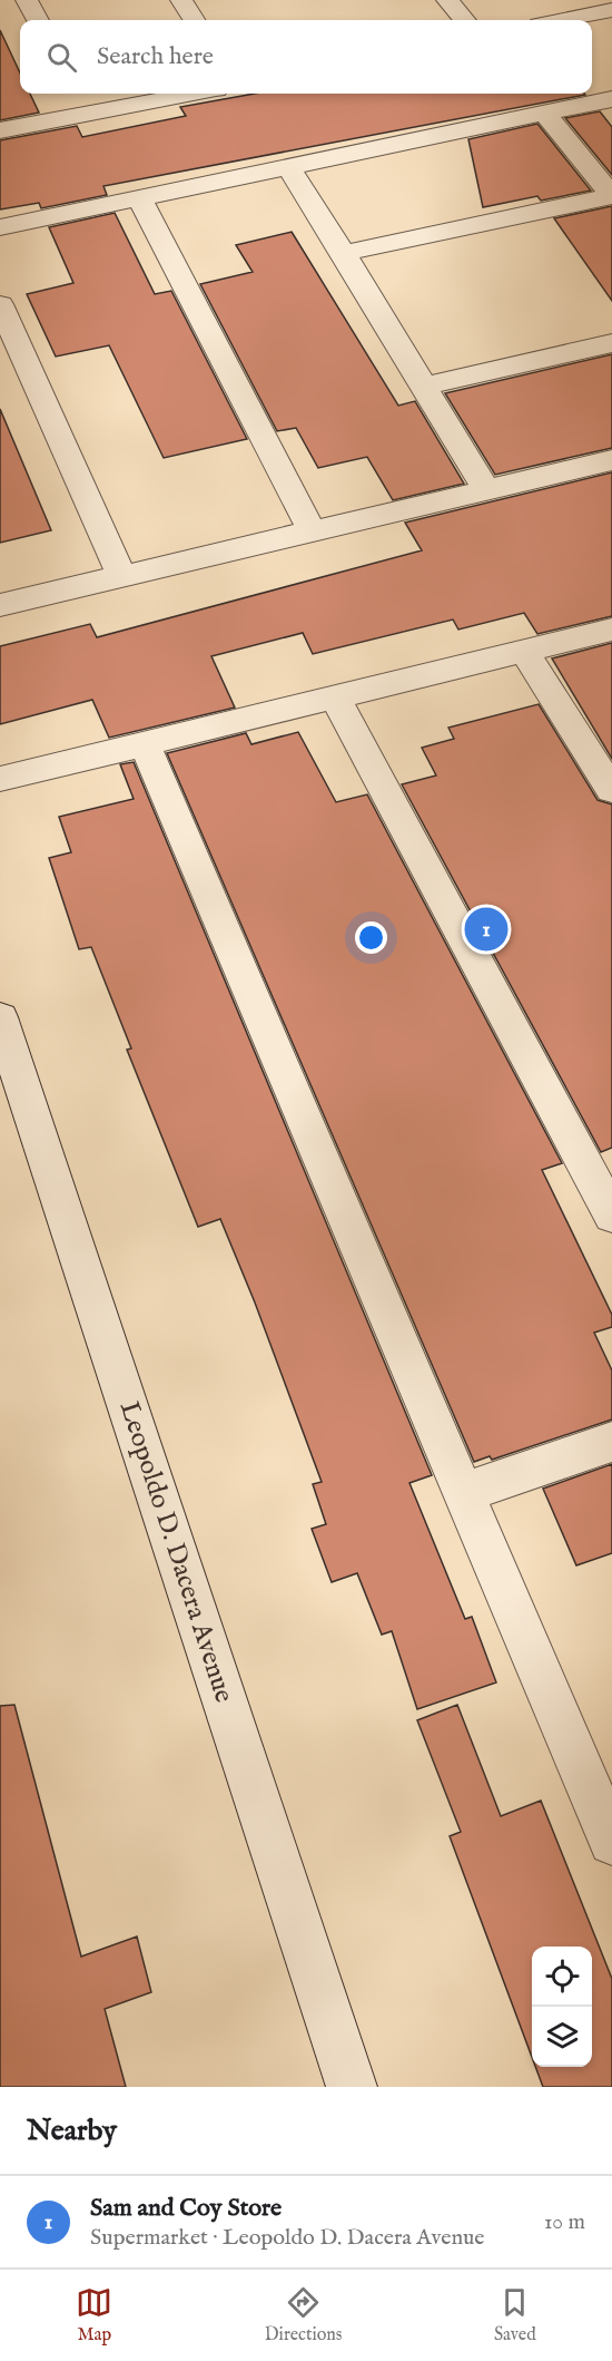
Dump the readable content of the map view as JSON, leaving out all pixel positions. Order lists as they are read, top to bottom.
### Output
{
  "streets": {
    "street": ["Leopoldo D. Dacera Avenue"]
  },
  "page": {
    "search": "Search here",
    "pins": "1",
    "heading": "Nearby",
    "list": [
      {
        "mark": "1",
        "name": "Sam and Coy Store",
        "note": "Supermarket · Leopoldo D. Dacera Avenue",
        "value": "10 m"
      }
    ],
    "nav": ["Map", "Directions", "Saved"]
  }
}
